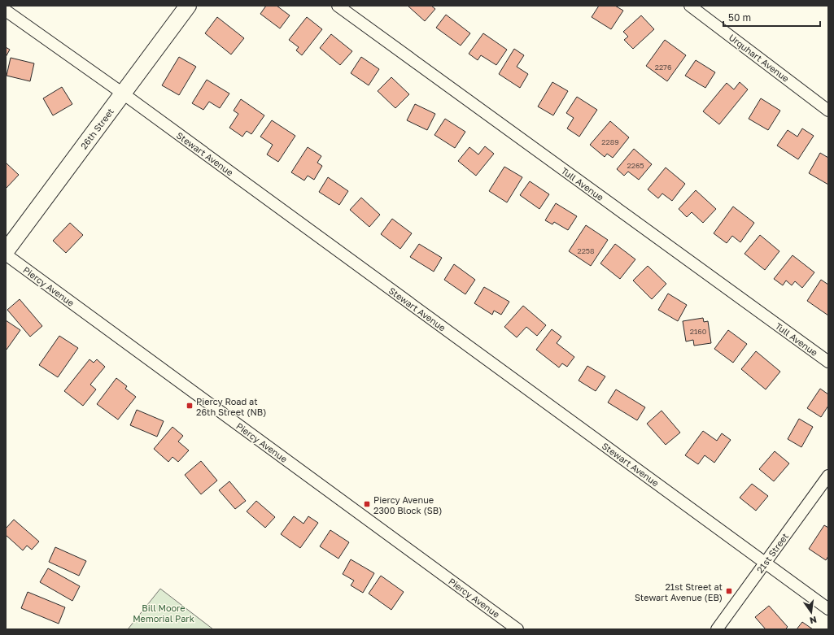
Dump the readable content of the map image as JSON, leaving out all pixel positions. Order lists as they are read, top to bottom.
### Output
{
  "streets": {
    "street": [
      "Urquhart Avenue",
      "26th Street",
      "Stewart Avenue",
      "Tull Avenue",
      "Piercy Avenue",
      "21st Street"
    ]
  },
  "crossings": [
    ["26th Street", "Stewart Avenue"],
    ["Stewart Avenue", "21st Street"]
  ],
  "parks": ["Bill Moore Memorial Park"],
  "places": {
    "transit": ["Piercy Road at 26th Street (NB)", "Piercy Avenue 2300 Block (SB)", "21st Street at Stewart Avenue (EB)"]
  },
  "house_numbers": [
    "2276",
    "2289",
    "2265",
    "2258",
    "2160"
  ],
  "scale_bar": "50 m",
  "north": "bottom"
}
